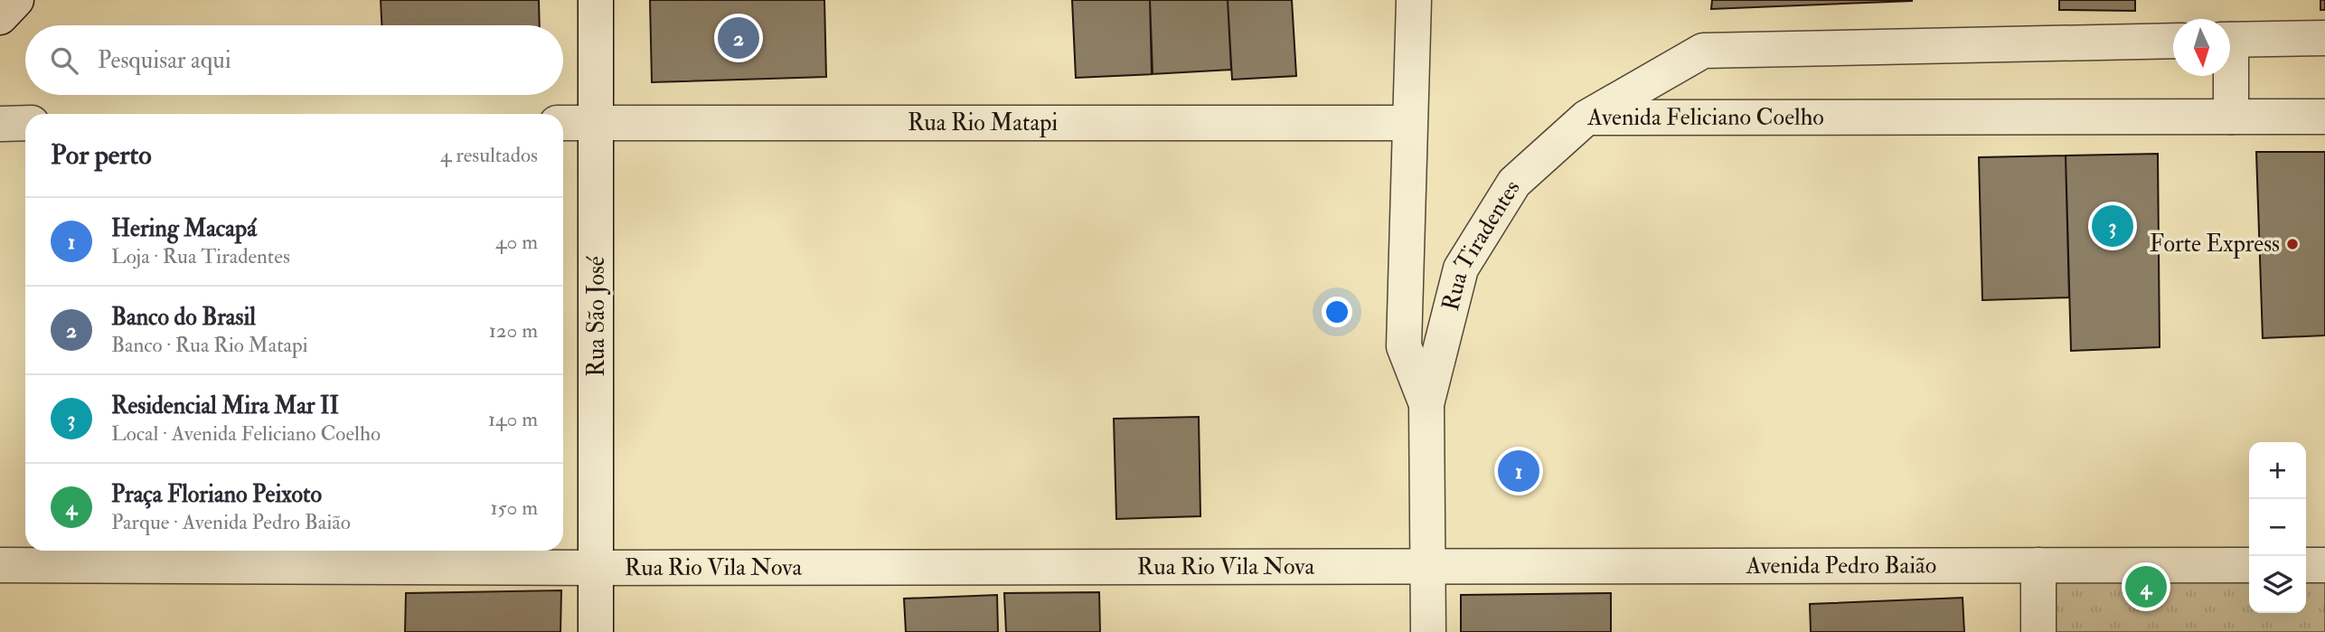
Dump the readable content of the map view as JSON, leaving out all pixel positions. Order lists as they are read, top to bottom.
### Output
{
  "streets": {
    "street": [
      "Avenida Feliciano Coelho",
      "Rua Rio Matapi",
      "Rua Tiradentes",
      "Rua São José",
      "Avenida Pedro Baião",
      "Rua Rio Vila Nova"
    ]
  },
  "crossings": [
    ["Avenida Feliciano Coelho", "Rua Tiradentes"],
    ["Rua Rio Matapi", "Rua Tiradentes"],
    ["Rua Rio Matapi", "Rua São José"],
    ["Rua Tiradentes", "Avenida Pedro Baião"],
    ["Rua Tiradentes", "Rua Rio Vila Nova"],
    ["Rua São José", "Rua Rio Vila Nova"],
    ["Avenida Pedro Baião", "Rua Rio Vila Nova"]
  ],
  "places": ["Forte Express"],
  "north": "bottom",
  "page": {
    "pins": [
      "2",
      "3",
      "1",
      "4"
    ],
    "search": "Pesquisar aqui",
    "heading": ["Por perto", "4 resultados"],
    "list": [
      {
        "mark": "1",
        "name": "Hering Macapá",
        "note": "Loja · Rua Tiradentes",
        "value": "40 m"
      },
      {
        "mark": "2",
        "name": "Banco do Brasil",
        "note": "Banco · Rua Rio Matapi",
        "value": "120 m"
      },
      {
        "mark": "3",
        "name": "Residencial Mira Mar II",
        "note": "Local · Avenida Feliciano Coelho",
        "value": "140 m"
      },
      {
        "mark": "4",
        "name": "Praça Floriano Peixoto",
        "note": "Parque · Avenida Pedro Baião",
        "value": "150 m"
      }
    ],
    "map_buttons": ["+", "−"]
  }
}
